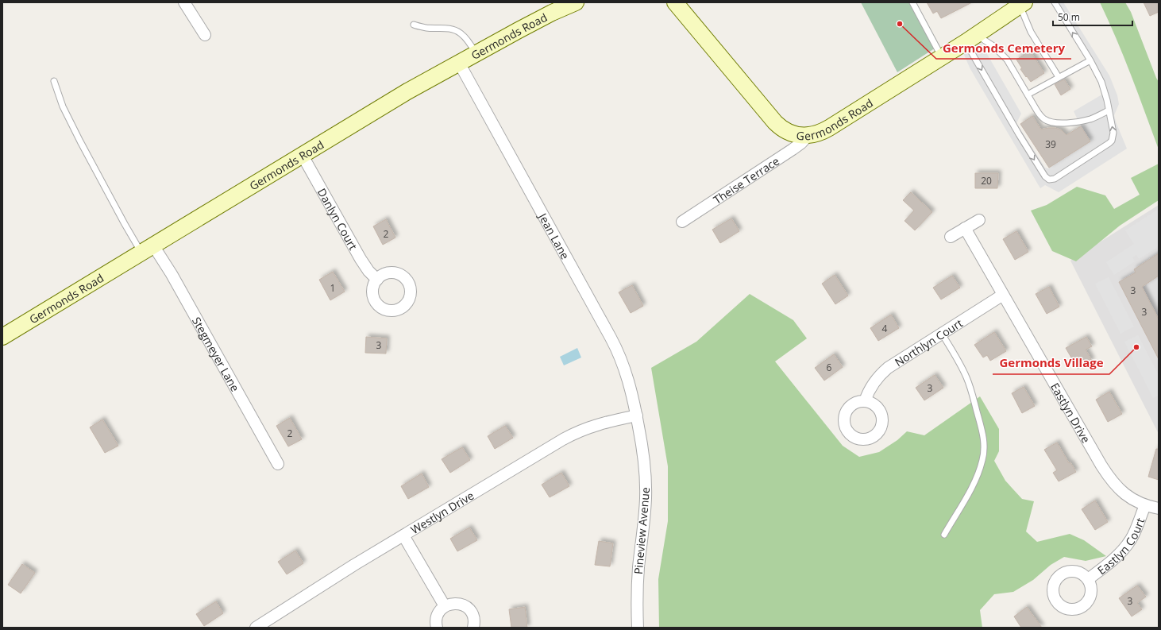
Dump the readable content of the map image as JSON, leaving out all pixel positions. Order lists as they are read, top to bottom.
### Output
{
  "streets": {
    "street": [
      "Germonds Road",
      "Theise Terrace",
      "Danlyn Court",
      "Jean Lane",
      "Northlyn Court",
      "Stegmeyer Lane",
      "Eastlyn Drive",
      "Westlyn Drive",
      "Pineview Avenue",
      "Eastlyn Court"
    ]
  },
  "crossings": [
    ["Germonds Road", "Theise Terrace"],
    ["Germonds Road", "Danlyn Court"],
    ["Germonds Road", "Jean Lane"],
    ["Germonds Road", "Stegmeyer Lane"],
    ["Jean Lane", "Westlyn Drive"],
    ["Jean Lane", "Pineview Avenue"],
    ["Northlyn Court", "Eastlyn Drive"],
    ["Eastlyn Drive", "Eastlyn Court"],
    ["Westlyn Drive", "Pineview Avenue"]
  ],
  "places": ["Germonds Cemetery", "Germonds Village"],
  "house_numbers": [
    "39",
    "20",
    "2",
    "1",
    "3",
    "3",
    "4",
    "3",
    "6",
    "3",
    "2",
    "3"
  ],
  "scale_bar": "50 m"
}
